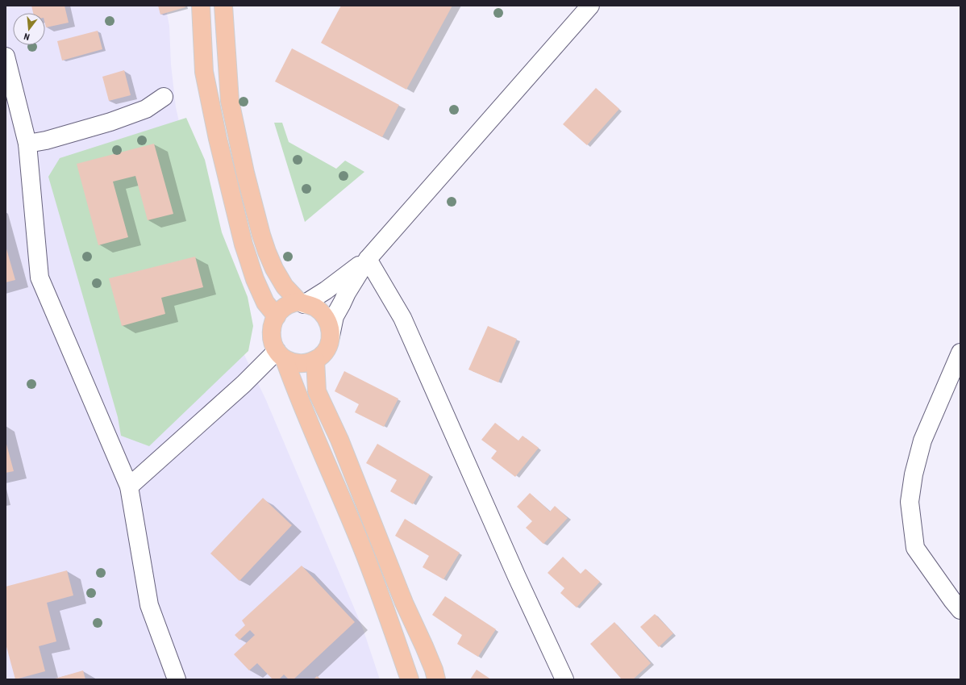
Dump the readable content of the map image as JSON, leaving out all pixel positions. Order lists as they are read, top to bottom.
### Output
{
  "north": "bottom"
}
